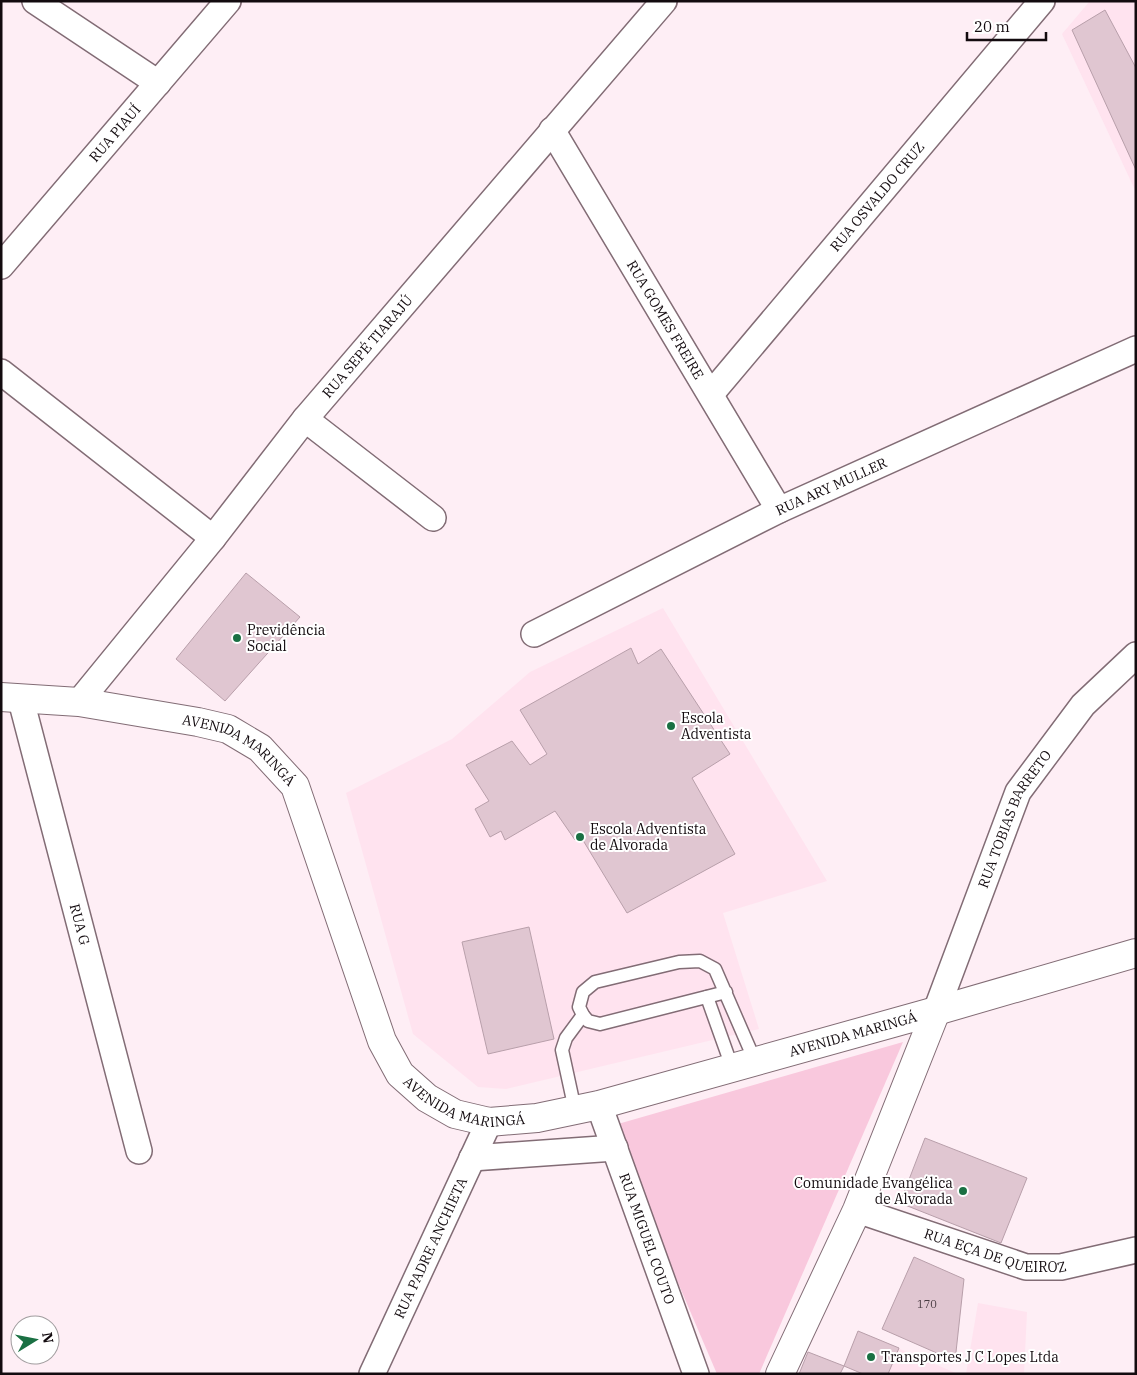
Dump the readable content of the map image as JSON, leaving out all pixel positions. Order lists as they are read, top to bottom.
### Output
{
  "streets": {
    "main road": ["AVENIDA MARINGÁ"],
    "street": [
      "RUA PIAUÍ",
      "RUA OSVALDO CRUZ",
      "RUA GOMES FREIRE",
      "RUA SEPÉ TIARAJÚ",
      "RUA ARY MULLER",
      "RUA TOBIAS BARRETO",
      "RUA G",
      "RUA MIGUEL COUTO",
      "RUA EÇA DE QUEIROZ",
      "RUA PADRE ANCHIETA"
    ]
  },
  "crossings": [
    ["RUA OSVALDO CRUZ", "RUA GOMES FREIRE"],
    ["RUA GOMES FREIRE", "RUA SEPÉ TIARAJÚ"],
    ["RUA GOMES FREIRE", "RUA ARY MULLER"],
    ["RUA SEPÉ TIARAJÚ", "AVENIDA MARINGÁ"],
    ["AVENIDA MARINGÁ", "RUA TOBIAS BARRETO"],
    ["AVENIDA MARINGÁ", "RUA G"],
    ["AVENIDA MARINGÁ", "RUA MIGUEL COUTO"],
    ["AVENIDA MARINGÁ", "RUA PADRE ANCHIETA"]
  ],
  "places": [
    "Previdência Social",
    "Escola Adventista",
    "Escola Adventista de Alvorada",
    "Comunidade Evangélica de Alvorada",
    "Transportes J C Lopes Ltda"
  ],
  "house_numbers": ["170"],
  "scale_bar": "20 m",
  "north": "right"
}
